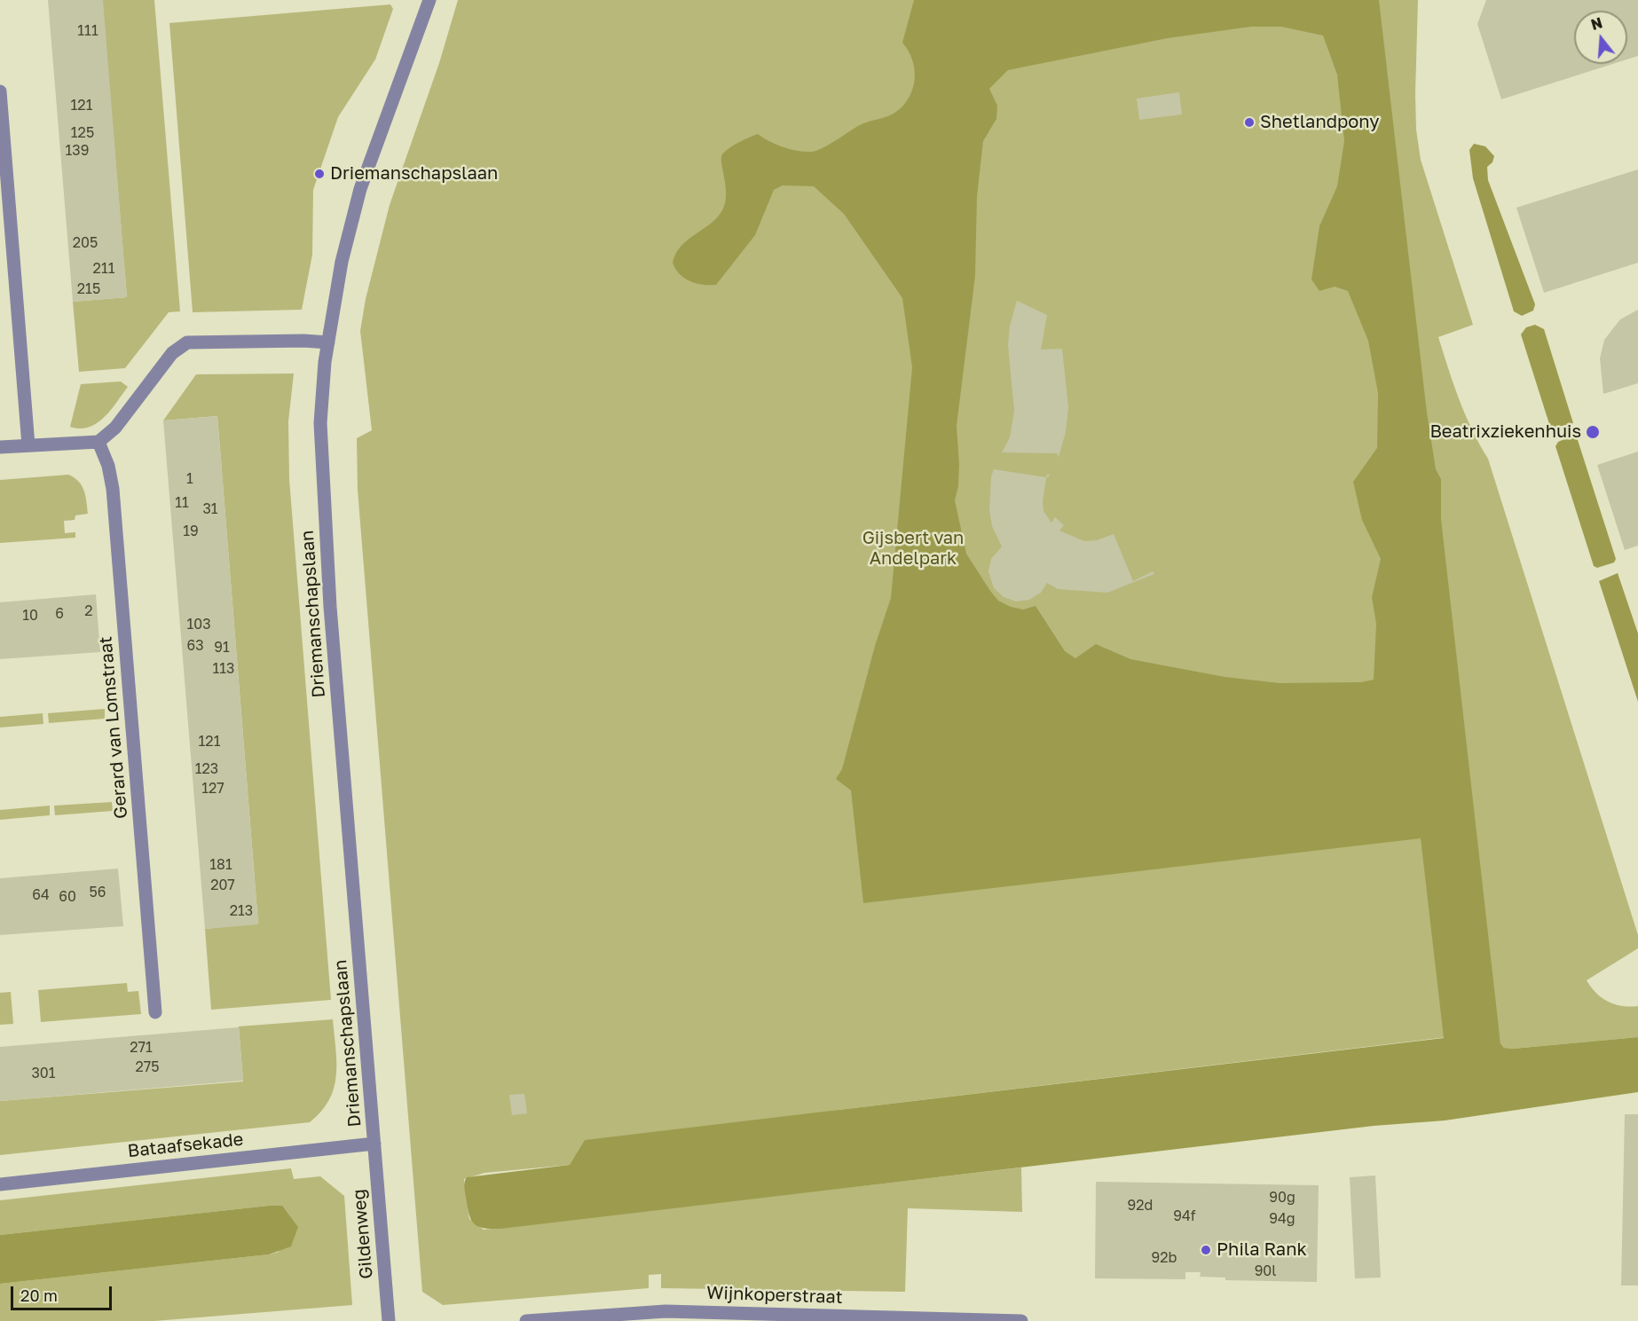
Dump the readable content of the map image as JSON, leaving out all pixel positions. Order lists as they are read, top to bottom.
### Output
{
  "streets": {
    "street": [
      "Driemanschapslaan",
      "Gerard van Lomstraat",
      "Bataafsekade",
      "Gildenweg",
      "Wijnkoperstraat"
    ]
  },
  "crossings": [
    ["Driemanschapslaan", "Bataafsekade"],
    ["Driemanschapslaan", "Gildenweg"],
    ["Bataafsekade", "Gildenweg"]
  ],
  "parks": ["Gijsbert van Andelpark"],
  "places": [
    "Shetlandpony",
    "Driemanschapslaan",
    "Beatrixziekenhuis",
    "Phila Rank"
  ],
  "house_numbers": [
    "111",
    "121",
    "125",
    "139",
    "205",
    "211",
    "215",
    "1",
    "11",
    "31",
    "19",
    "2",
    "6",
    "10",
    "103",
    "63",
    "91",
    "113",
    "121",
    "123",
    "127",
    "181",
    "207",
    "56",
    "64",
    "60",
    "213",
    "271",
    "275",
    "301",
    "90g",
    "92d",
    "94f",
    "94g",
    "92b",
    "90l"
  ],
  "scale_bar": "20 m",
  "north": "top"
}
